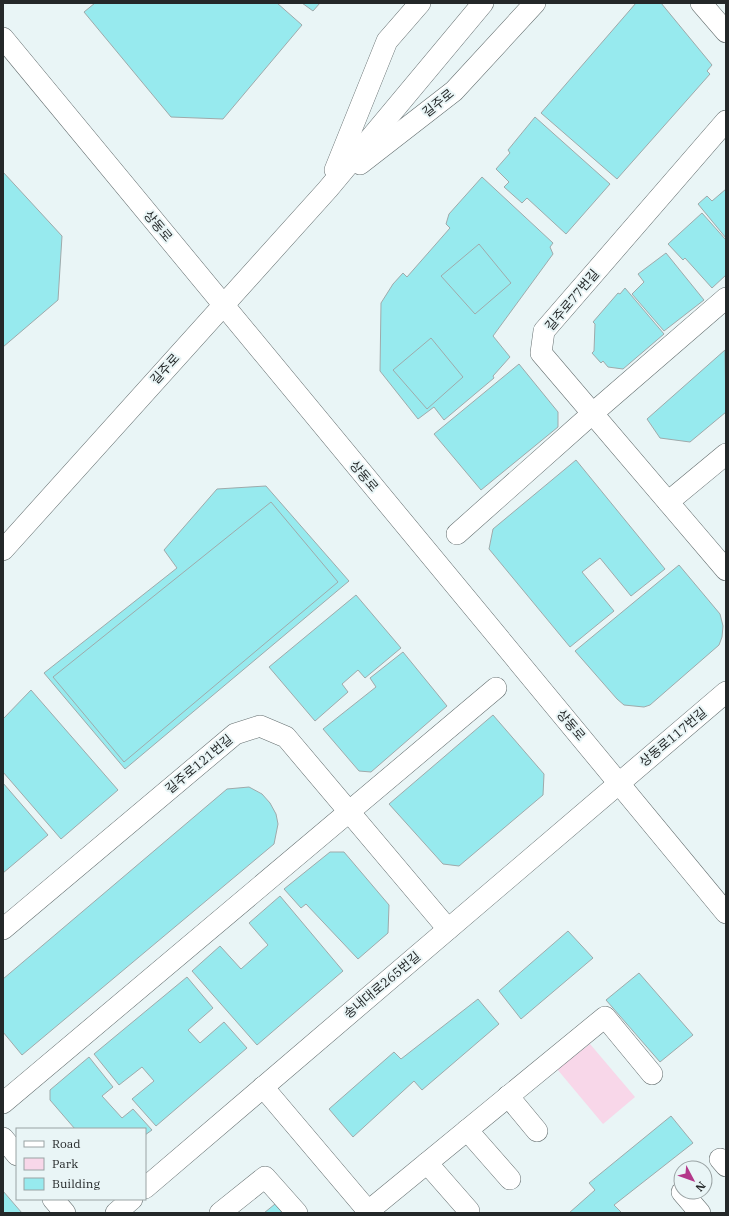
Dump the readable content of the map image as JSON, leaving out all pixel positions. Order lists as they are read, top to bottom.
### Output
{
  "streets": {
    "street": [
      "길주로",
      "상동로",
      "길주로77번길",
      "상동로117번길",
      "길주로121번길",
      "송내대로265번길"
    ]
  },
  "crossings": [
    ["길주로", "상동로"],
    ["상동로", "상동로117번길"],
    ["상동로", "송내대로265번길"],
    ["상동로117번길", "송내대로265번길"],
    ["길주로121번길", "송내대로265번길"]
  ],
  "legend": ["Road", "Park", "Building"],
  "north": "bottom right"
}
